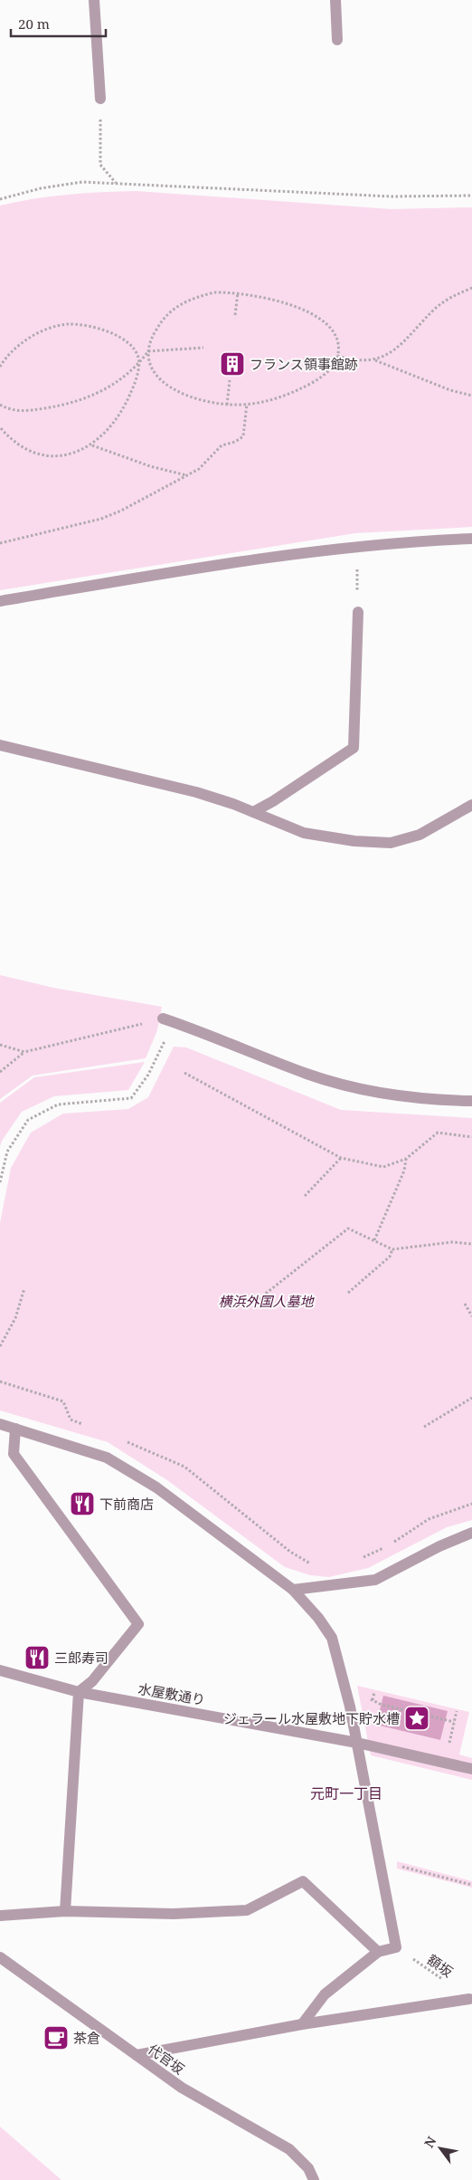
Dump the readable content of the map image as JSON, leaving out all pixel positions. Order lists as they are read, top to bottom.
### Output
{
  "streets": {
    "street": ["水屋敷通り", "代官坂"],
    "path": ["額坂"]
  },
  "districts": ["元町一丁目"],
  "parks": ["横浜外国人墓地"],
  "places": {
    "building": ["フランス領事館跡"],
    "restaurant": ["下前商店", "三郎寿司"],
    "place": ["ジェラール水屋敷地下貯水槽"],
    "cafe": ["茶倉"]
  },
  "scale_bar": "20 m",
  "north": "top left"
}
